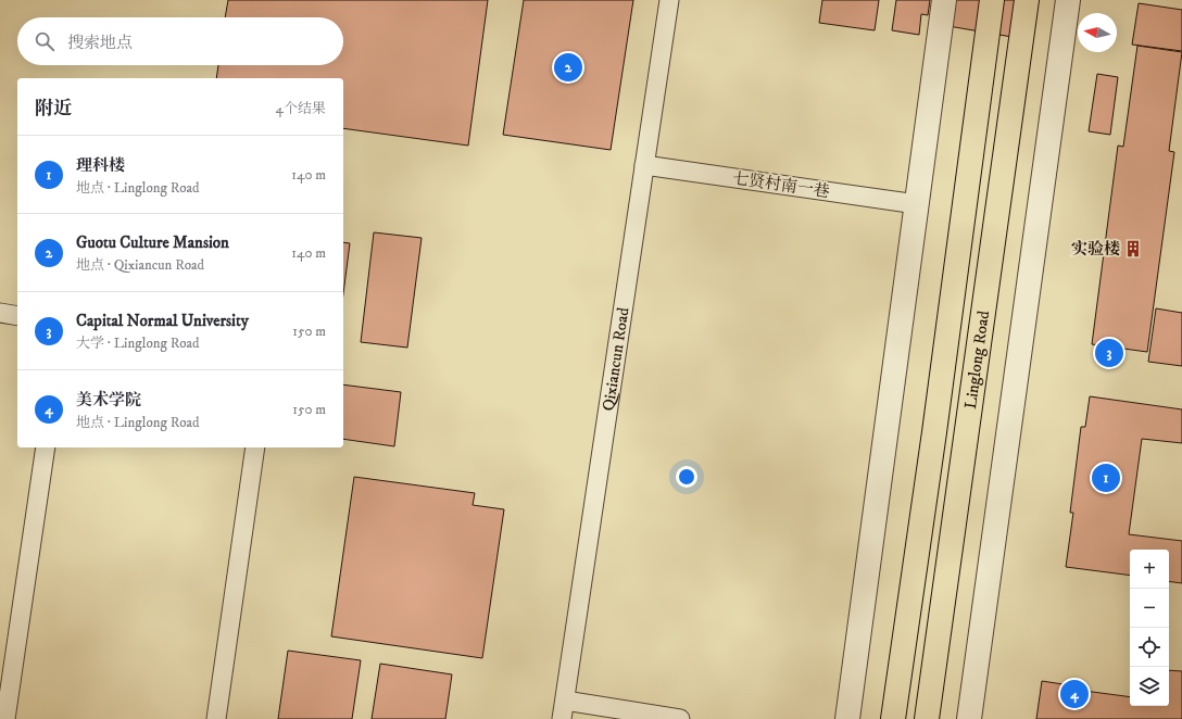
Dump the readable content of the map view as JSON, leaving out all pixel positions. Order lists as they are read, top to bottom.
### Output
{
  "streets": {
    "main road": ["Linglong Road"],
    "street": ["七贤村南一巷", "Qixiancun Road"]
  },
  "crossings": [
    ["七贤村南一巷", "Qixiancun Road"]
  ],
  "places": {
    "building": ["实验楼"]
  },
  "north": "left",
  "page": {
    "search": "搜索地点",
    "pins": [
      "2",
      "3",
      "1",
      "4"
    ],
    "heading": ["附近", "4个结果"],
    "list": [
      {
        "mark": "1",
        "name": "理科楼",
        "note": "地点 · Linglong Road",
        "value": "140 m"
      },
      {
        "mark": "2",
        "name": "Guotu Culture Mansion",
        "note": "地点 · Qixiancun Road",
        "value": "140 m"
      },
      {
        "mark": "3",
        "name": "Capital Normal University",
        "note": "大学 · Linglong Road",
        "value": "150 m"
      },
      {
        "mark": "4",
        "name": "美术学院",
        "note": "地点 · Linglong Road",
        "value": "150 m"
      }
    ],
    "map_buttons": ["+", "−"]
  }
}
